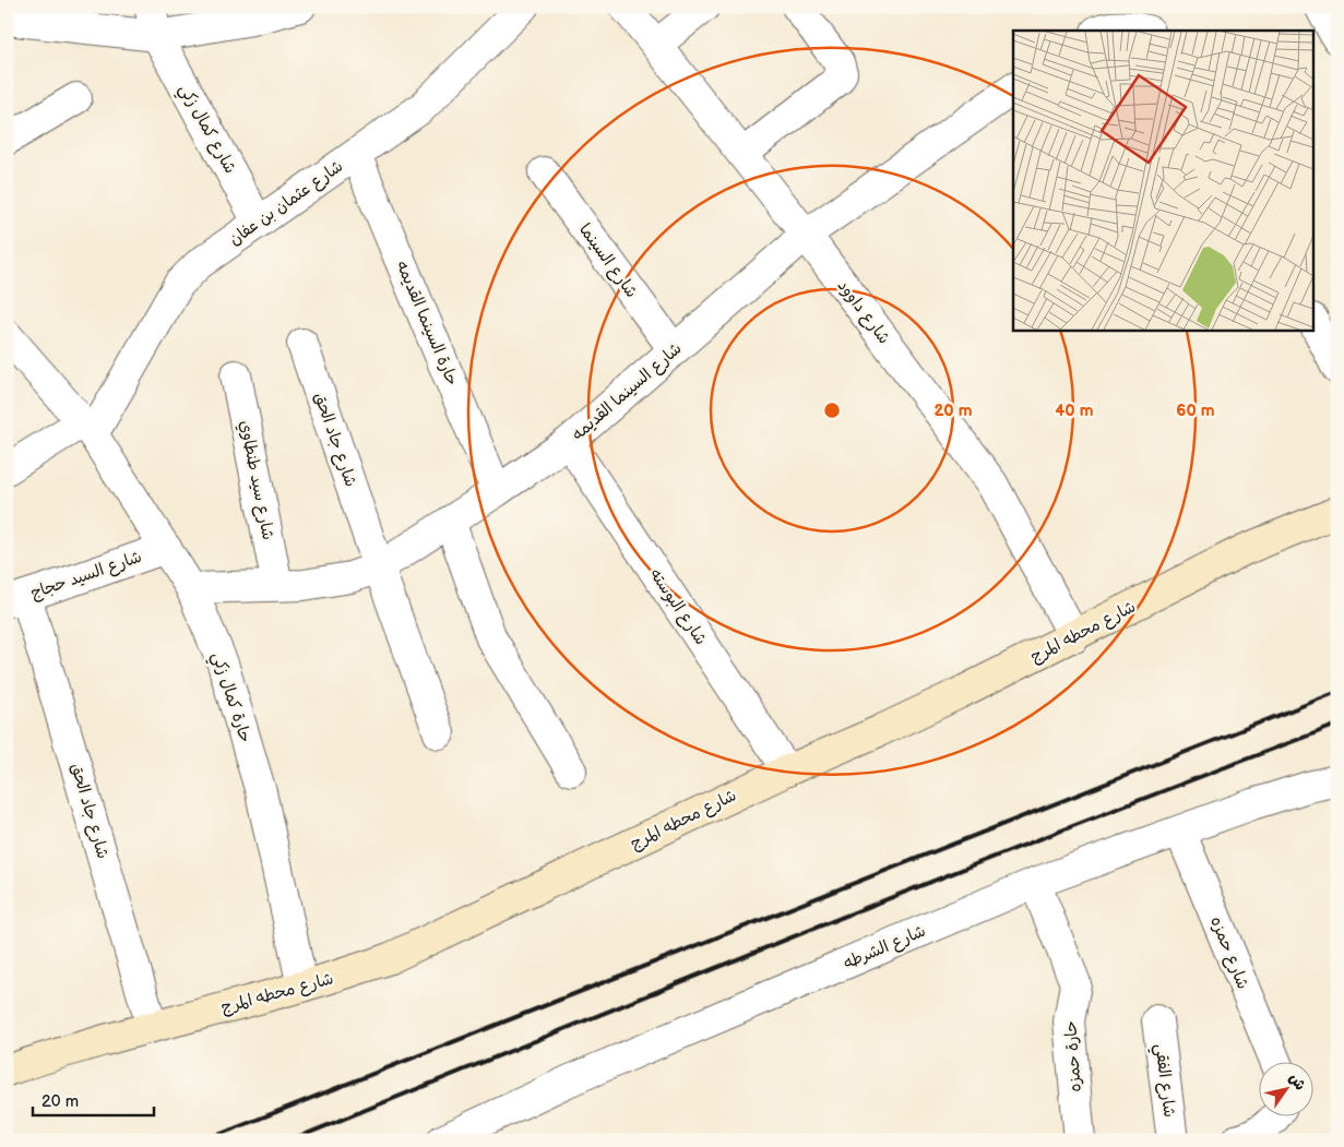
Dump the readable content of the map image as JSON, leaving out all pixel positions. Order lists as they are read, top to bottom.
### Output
{
  "streets": {
    "main road": ["شارع محطه المرج"],
    "street": [
      "شارع كمال زكي",
      "شارع عثمان بن عفان",
      "شارع السينما",
      "شارع داوود",
      "حارة السينما القديمه",
      "شارع السينما القديمه",
      "شارع جاد الحق",
      "شارع سيد طنطاوي",
      "شارع السيد حجاج",
      "شارع البوسته",
      "حارة كمال زكي",
      "شارع الشرطه",
      "شارع حمزه",
      "حارة حمزه",
      "شارع الفقي"
    ]
  },
  "crossings": [
    ["شارع كمال زكي", "شارع عثمان بن عفان"],
    ["شارع عثمان بن عفان", "حارة السينما القديمه"],
    ["شارع عثمان بن عفان", "حارة كمال زكي"],
    ["شارع السينما", "شارع السينما القديمه"],
    ["شارع داوود", "شارع السينما القديمه"],
    ["شارع داوود", "شارع محطه المرج"],
    ["حارة السينما القديمه", "شارع السينما القديمه"],
    ["شارع السينما القديمه", "شارع جاد الحق"],
    ["شارع السينما القديمه", "شارع سيد طنطاوي"],
    ["شارع السينما القديمه", "شارع البوسته"],
    ["شارع السينما القديمه", "حارة كمال زكي"],
    ["شارع جاد الحق", "شارع السيد حجاج"],
    ["شارع جاد الحق", "شارع محطه المرج"],
    ["شارع السيد حجاج", "حارة كمال زكي"],
    ["شارع البوسته", "شارع محطه المرج"],
    ["شارع محطه المرج", "حارة كمال زكي"],
    ["شارع الشرطه", "شارع حمزه"],
    ["شارع الشرطه", "حارة حمزه"]
  ],
  "scale_bar": "20 m",
  "north": "top right",
  "rings": ["20 m", "40 m", "60 m"]
}
